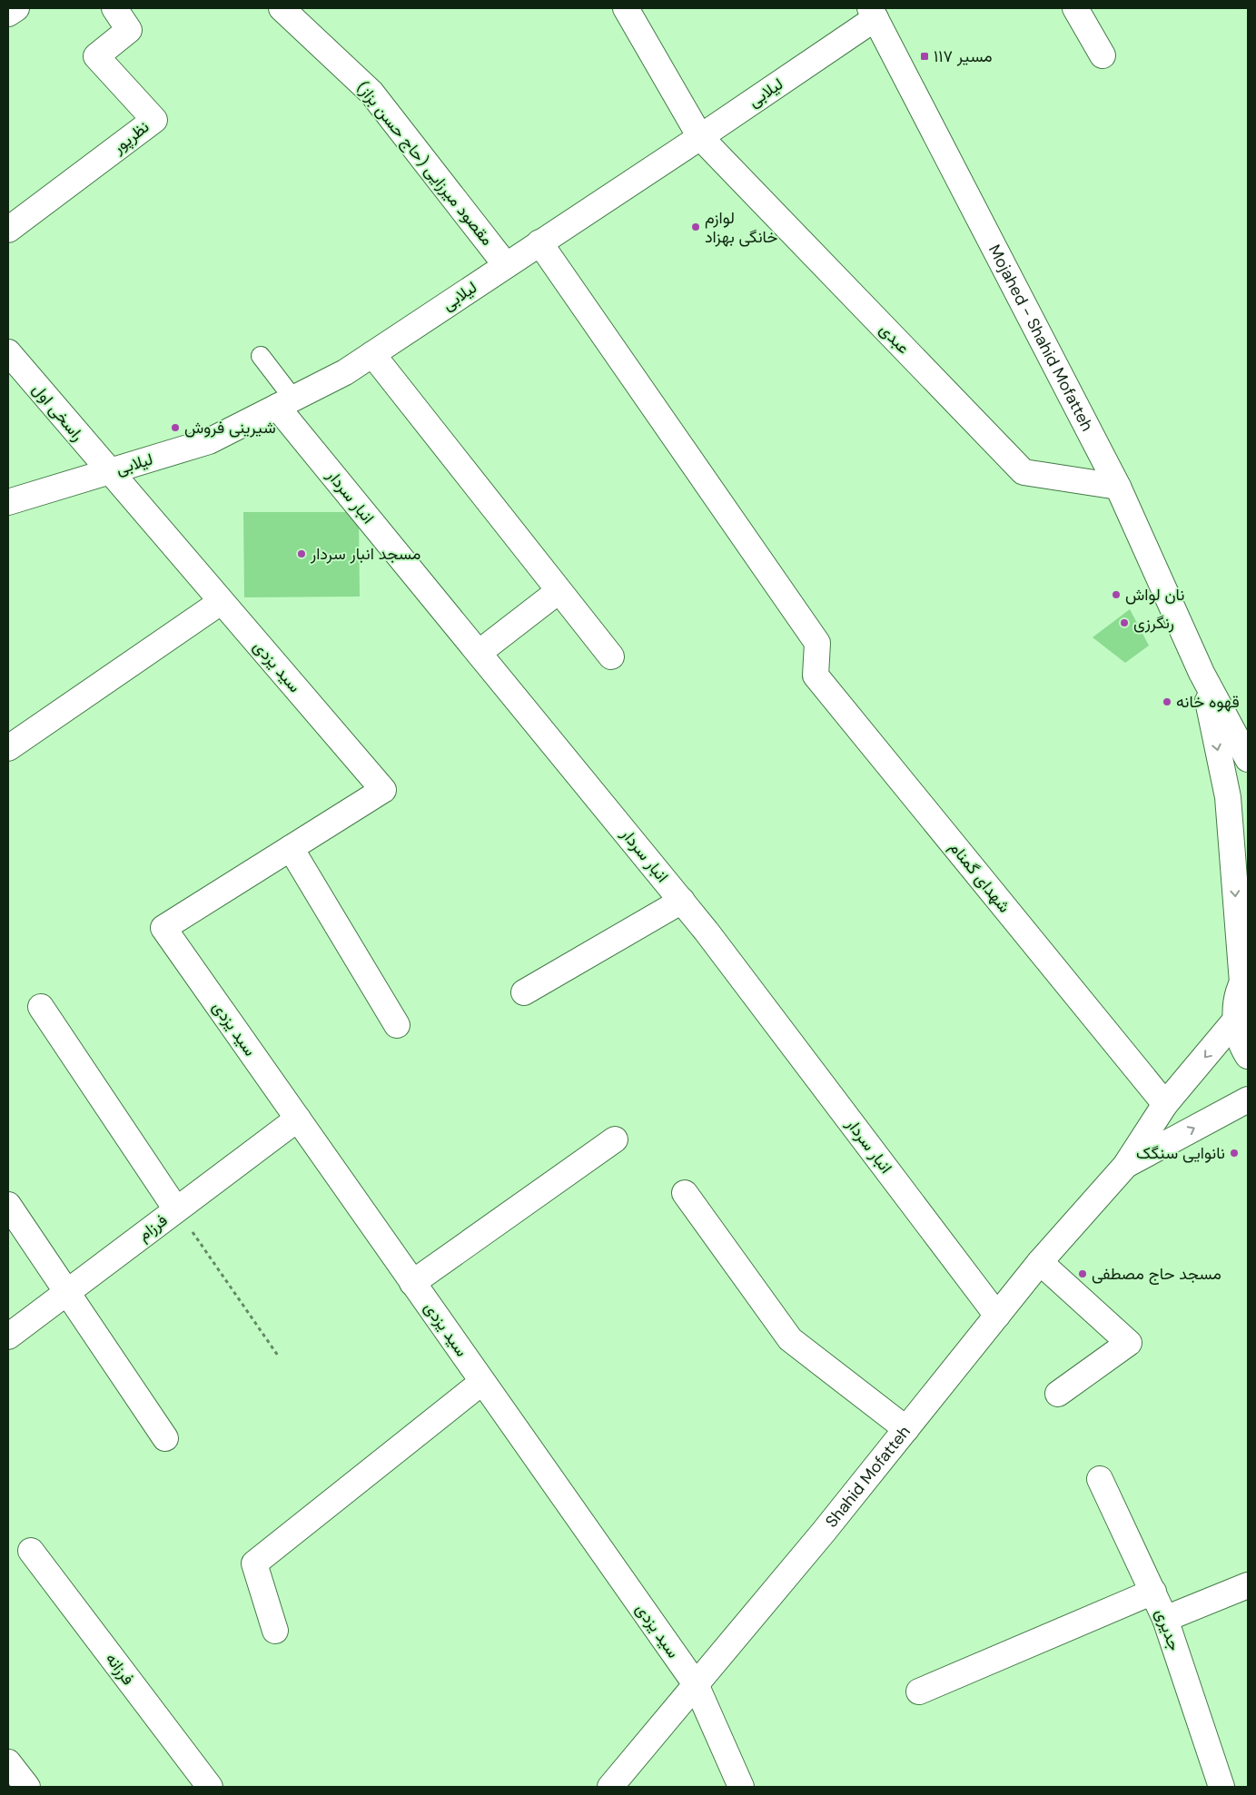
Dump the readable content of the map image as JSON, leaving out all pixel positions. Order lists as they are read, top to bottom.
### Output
{
  "streets": {
    "street": [
      "لیلابی",
      "نظرپور",
      "مقصود میرزایی (حاج حسن بزاز)",
      "Mojahed - Shahid Mofatteh",
      "عبدی",
      "راسخی اول",
      "انبار سردار",
      "سید یزدی",
      "شهدای گمنام",
      "فرزام",
      "Shahid Mofatteh",
      "جدیری",
      "فرزانه"
    ]
  },
  "crossings": [
    ["لیلابی", "مقصود میرزایی (حاج حسن بزاز)"],
    ["لیلابی", "Mojahed - Shahid Mofatteh"],
    ["لیلابی", "عبدی"],
    ["لیلابی", "راسخی اول"],
    ["لیلابی", "انبار سردار"],
    ["لیلابی", "سید یزدی"],
    ["لیلابی", "شهدای گمنام"],
    ["Mojahed - Shahid Mofatteh", "عبدی"],
    ["راسخی اول", "سید یزدی"],
    ["انبار سردار", "Shahid Mofatteh"],
    ["سید یزدی", "فرزام"],
    ["سید یزدی", "Shahid Mofatteh"]
  ],
  "places": {
    "transit": ["مسیر ۱۱۷"],
    "other": [
      "لوازم خانگی بهزاد",
      "شیرینی فروش",
      "مسجد انبار سردار",
      "نان لواش",
      "رنگرزی",
      "قهوه خانه",
      "نانوایی سنگک",
      "مسجد حاج مصطفی"
    ]
  }
}
